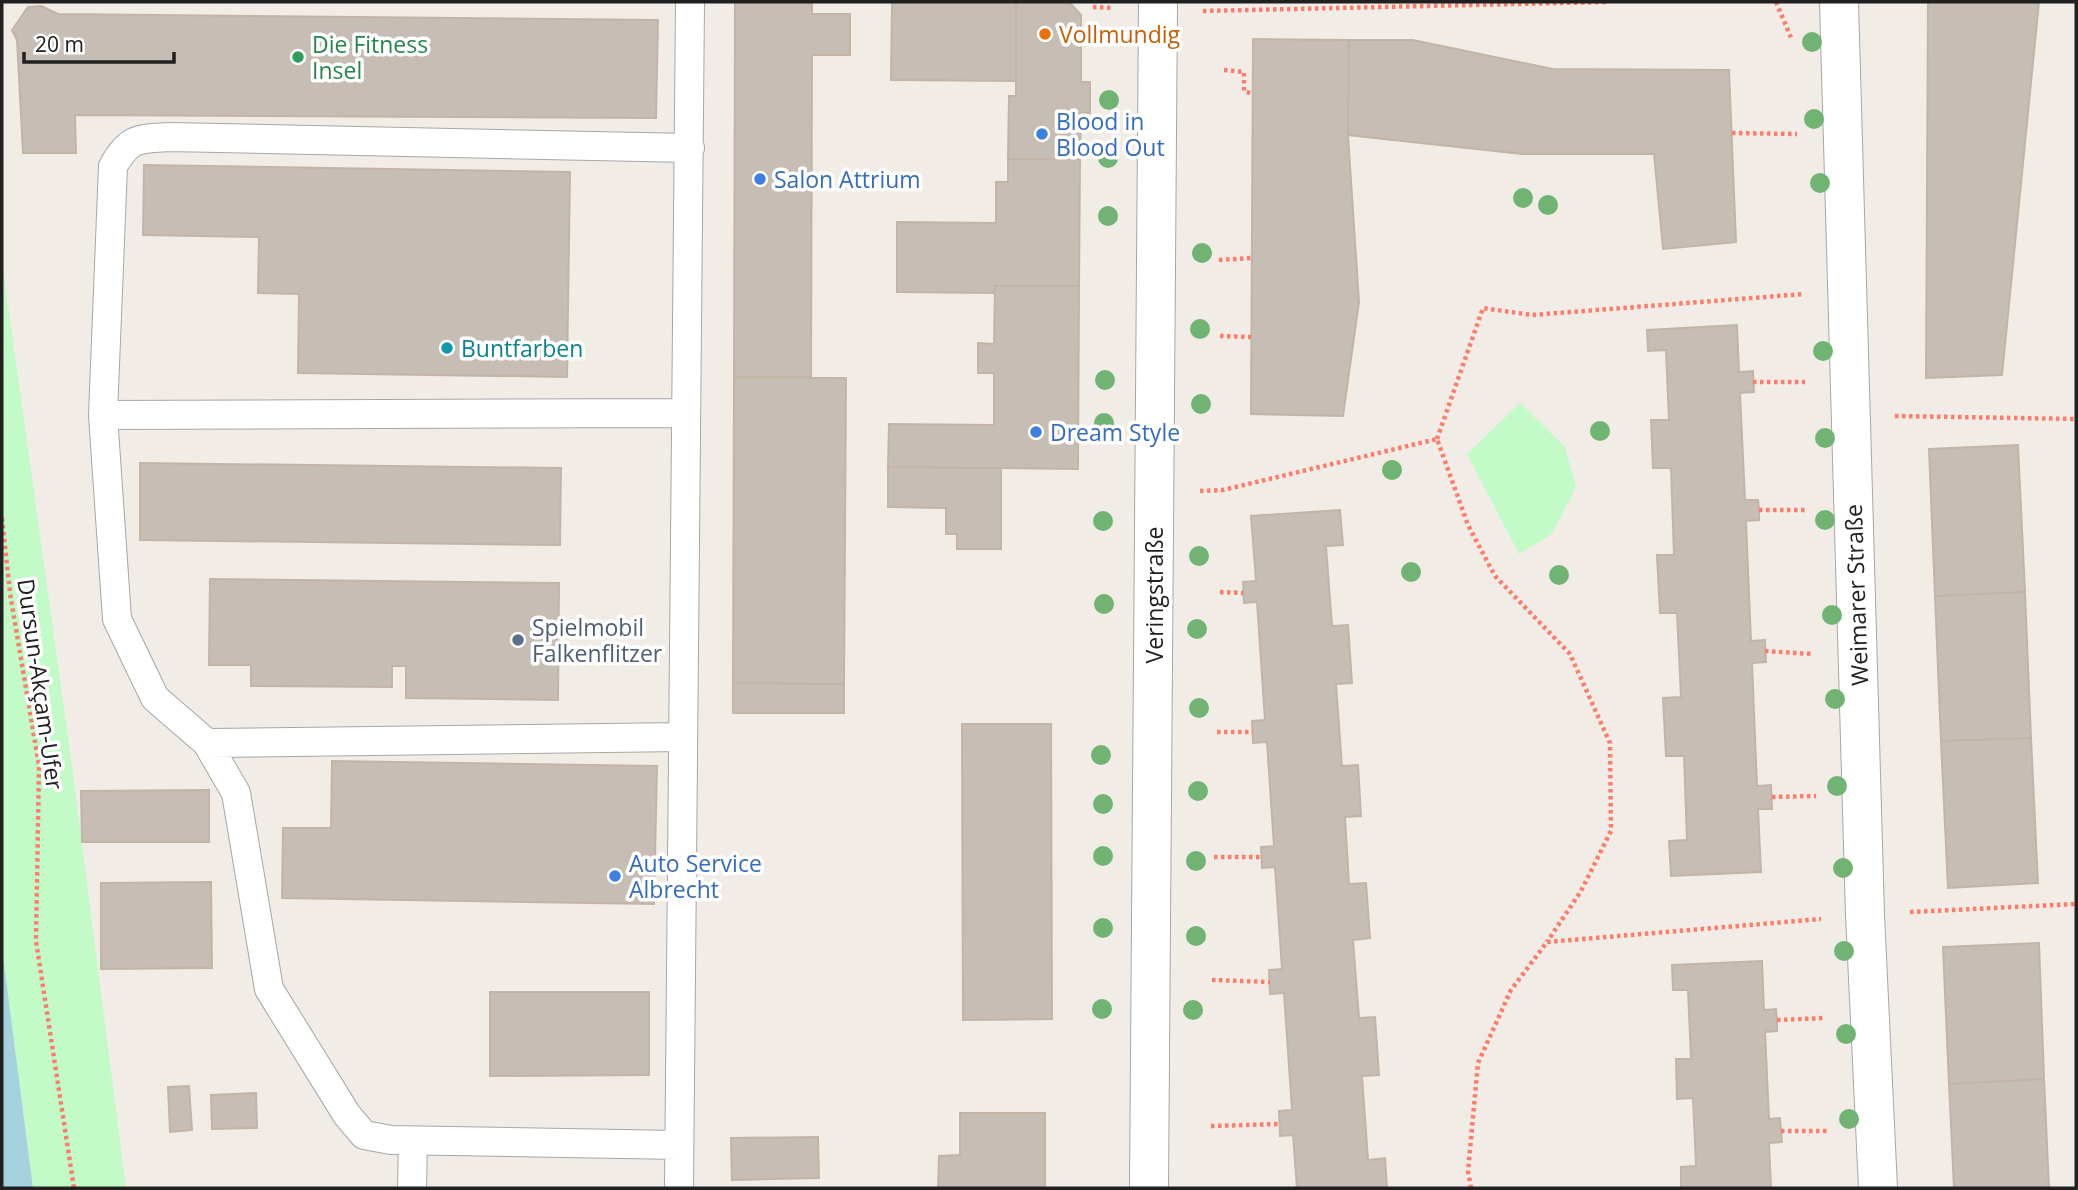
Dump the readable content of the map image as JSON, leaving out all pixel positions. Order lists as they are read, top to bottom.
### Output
{
  "streets": {
    "street": ["Veringstraße", "Weimarer Straße"],
    "path": ["Dursun-Akçam-Ufer"]
  },
  "places": [
    "Vollmundig",
    "Die Fitness Insel",
    "Blood in Blood Out",
    "Salon Attrium",
    "Buntfarben",
    "Dream Style",
    "Spielmobil Falkenflitzer",
    "Auto Service Albrecht"
  ],
  "scale_bar": "20 m"
}
